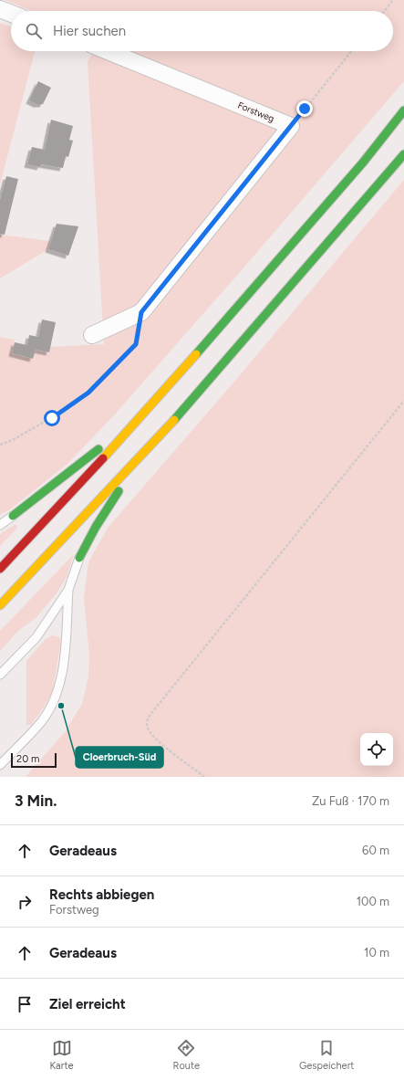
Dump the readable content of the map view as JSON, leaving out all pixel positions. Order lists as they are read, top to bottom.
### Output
{
  "streets": {
    "street": ["Forstweg"]
  },
  "places": ["Cloerbruch-Süd"],
  "scale_bar": "20 m",
  "page": {
    "search": "Hier suchen",
    "scale": "20 m",
    "heading": ["3 Min.", "Zu Fuß · 170 m"],
    "list": [
      ["Geradeaus", "60 m"],
      ["Rechts abbiegen", "Forstweg", "100 m"],
      ["Geradeaus", "10 m"],
      "Ziel erreicht"
    ],
    "nav": ["Karte", "Route", "Gespeichert"]
  }
}
